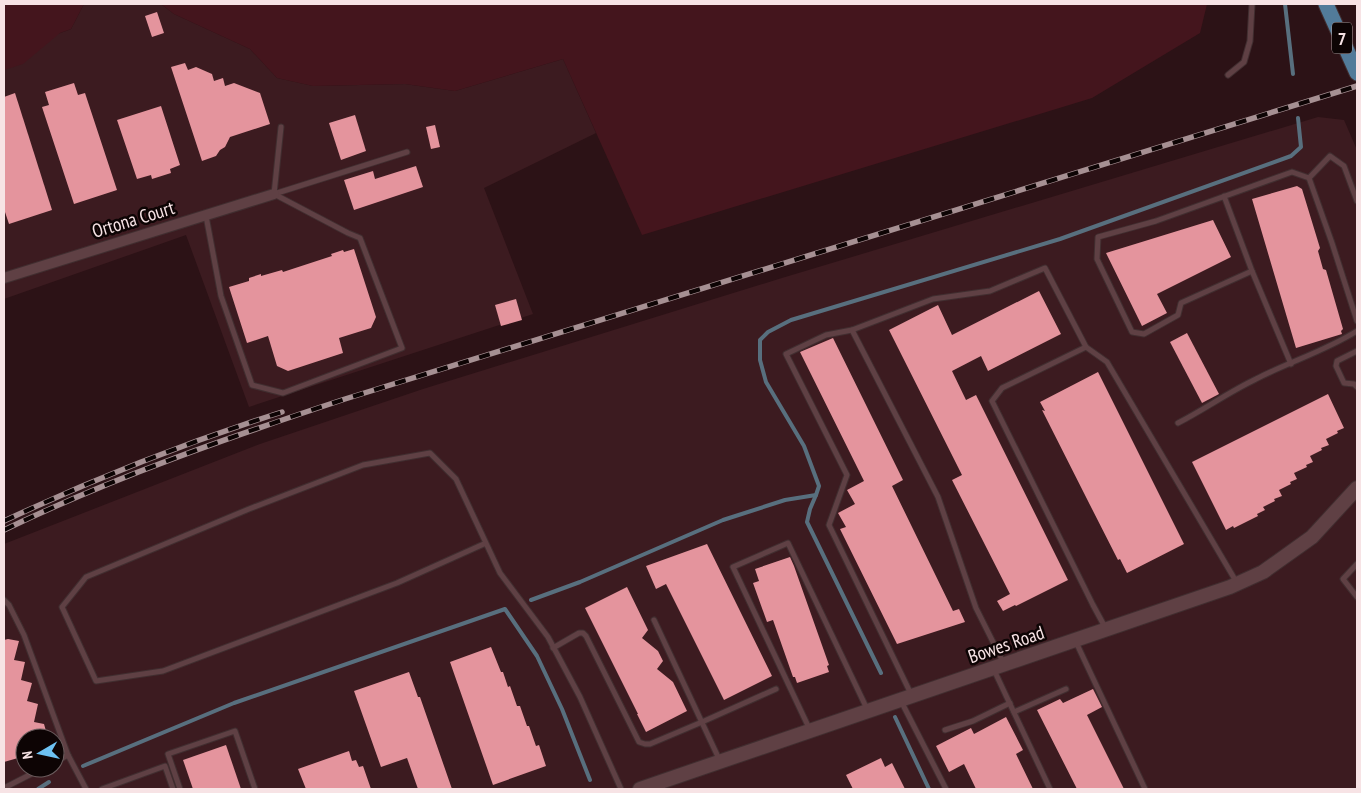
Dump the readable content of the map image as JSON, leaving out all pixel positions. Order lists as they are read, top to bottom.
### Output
{
  "streets": {
    "main road": ["7"],
    "street": ["Ortona Court", "Bowes Road"]
  },
  "north": "left"
}
